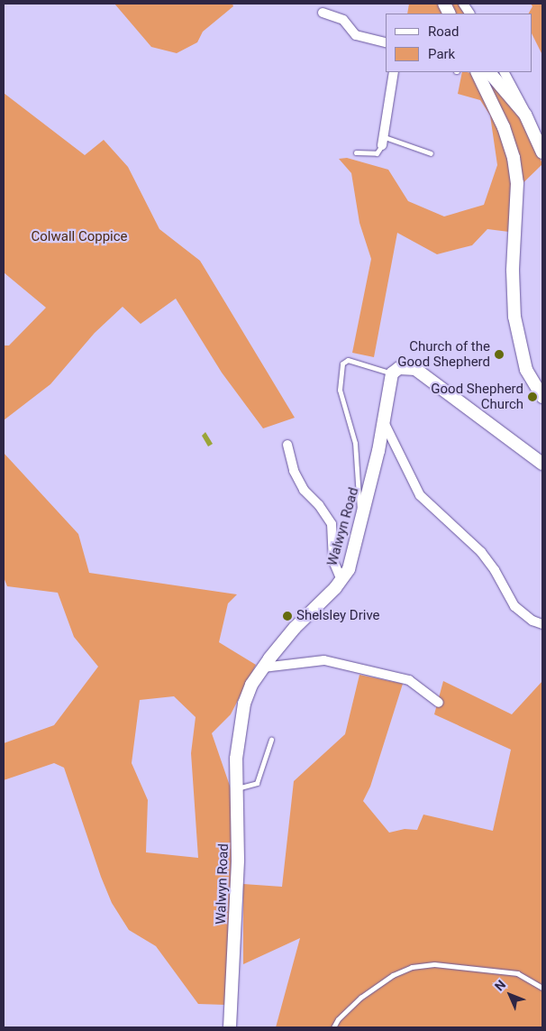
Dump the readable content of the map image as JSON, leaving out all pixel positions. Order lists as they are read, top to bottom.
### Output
{
  "streets": {
    "main road": ["Walwyn Road"]
  },
  "parks": ["Colwall Coppice"],
  "places": ["Church of the Good Shepherd", "Good Shepherd Church", "Shelsley Drive"],
  "legend": ["Road", "Park"],
  "north": "top left"
}
